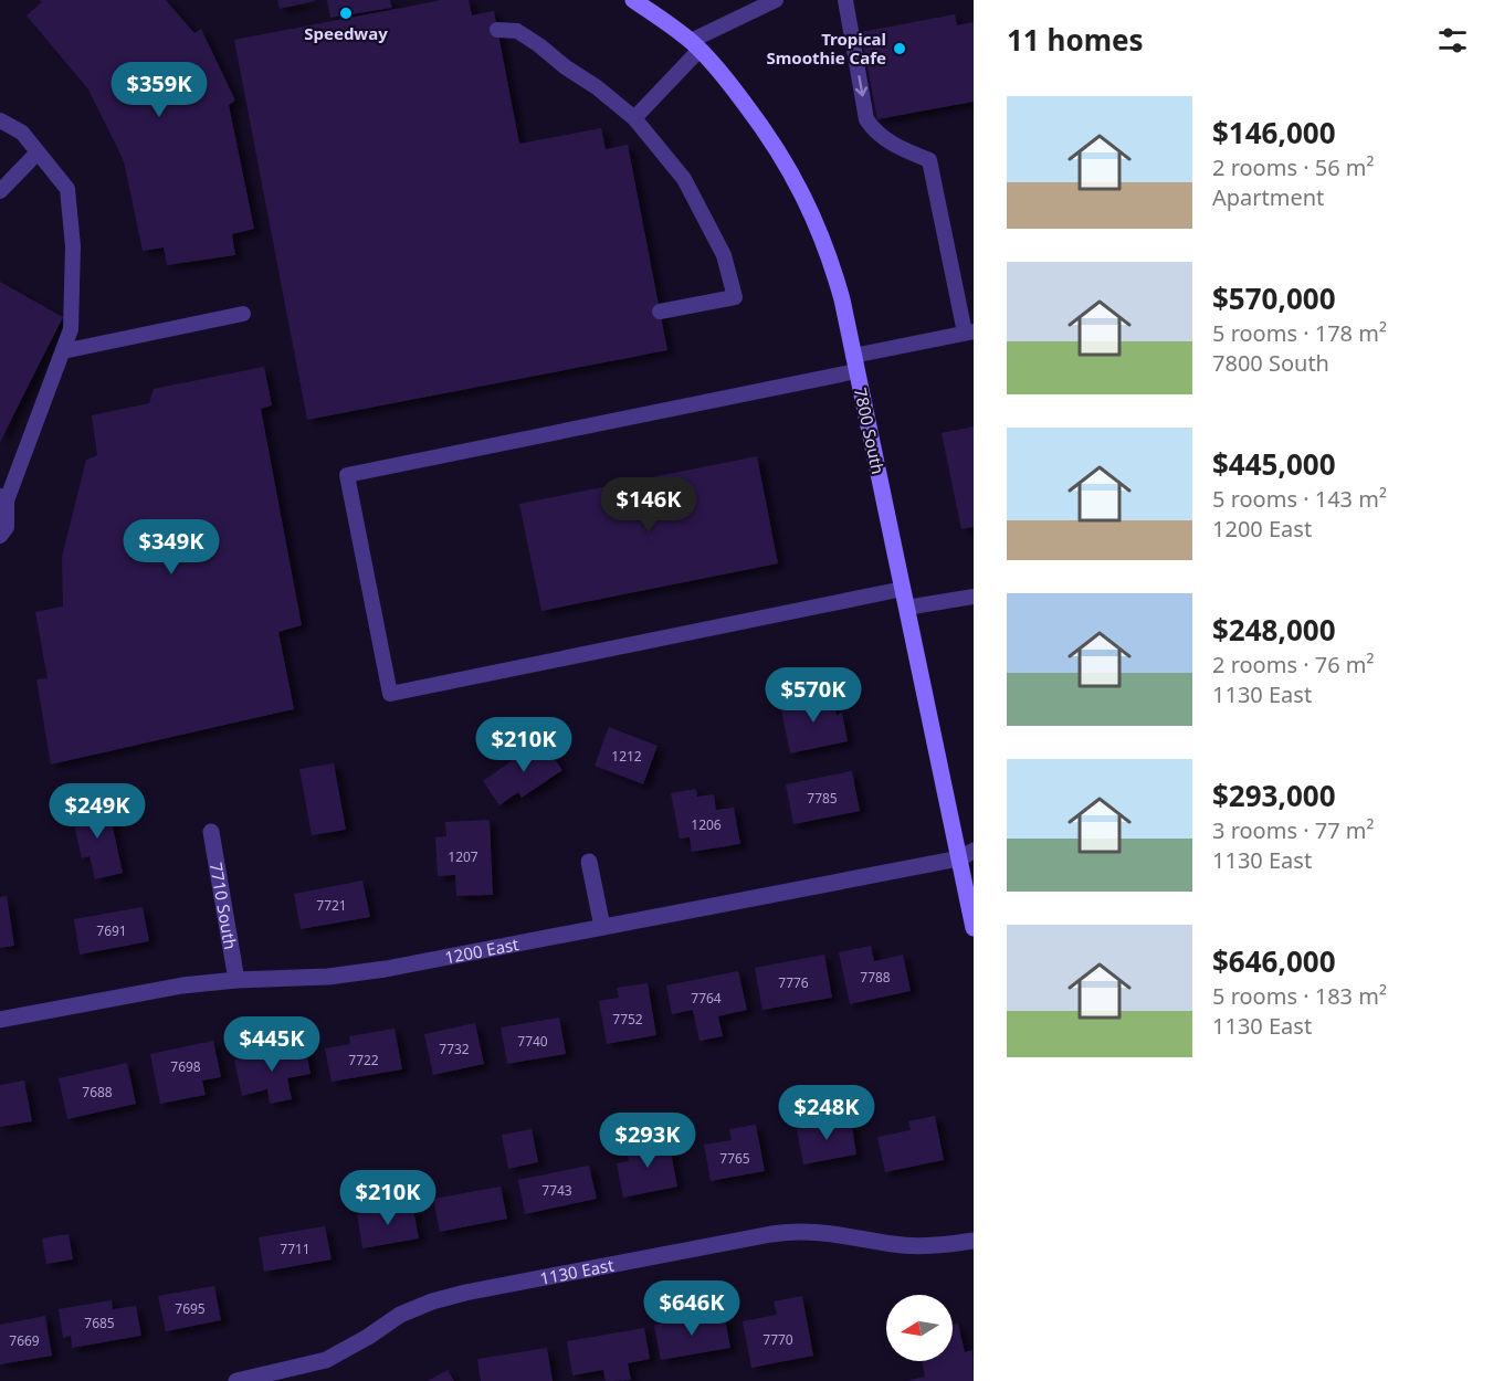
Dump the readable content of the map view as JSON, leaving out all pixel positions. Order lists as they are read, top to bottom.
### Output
{
  "streets": {
    "main road": ["7800 South"],
    "street": ["7710 South", "1200 East", "1130 East"]
  },
  "crossings": [
    ["7800 South", "1200 East"],
    ["7710 South", "1200 East"]
  ],
  "places": ["Speedway", "Tropical Smoothie Cafe"],
  "house_numbers": [
    "1212",
    "7785",
    "1206",
    "1207",
    "7721",
    "7691",
    "7788",
    "7776",
    "7764",
    "7752",
    "7740",
    "7732",
    "7722",
    "7698",
    "7688",
    "7765",
    "7743",
    "7711",
    "7695",
    "7685",
    "7770",
    "7669"
  ],
  "north": "left",
  "page": {
    "heading": "11 homes",
    "price": [
      "$359K",
      "$146K",
      "$349K",
      "$570K",
      "$210K",
      "$249K",
      "$445K",
      "$248K",
      "$293K",
      "$210K",
      "$646K"
    ],
    "list": [
      {
        "name": "$146,000",
        "note": "2 rooms · 56 m² · Apartment"
      },
      {
        "name": "$570,000",
        "note": "5 rooms · 178 m² · 7800 South"
      },
      {
        "name": "$445,000",
        "note": "5 rooms · 143 m² · 1200 East"
      },
      {
        "name": "$248,000",
        "note": "2 rooms · 76 m² · 1130 East"
      },
      {
        "name": "$293,000",
        "note": "3 rooms · 77 m² · 1130 East"
      },
      {
        "name": "$646,000",
        "note": "5 rooms · 183 m² · 1130 East"
      }
    ]
  }
}
